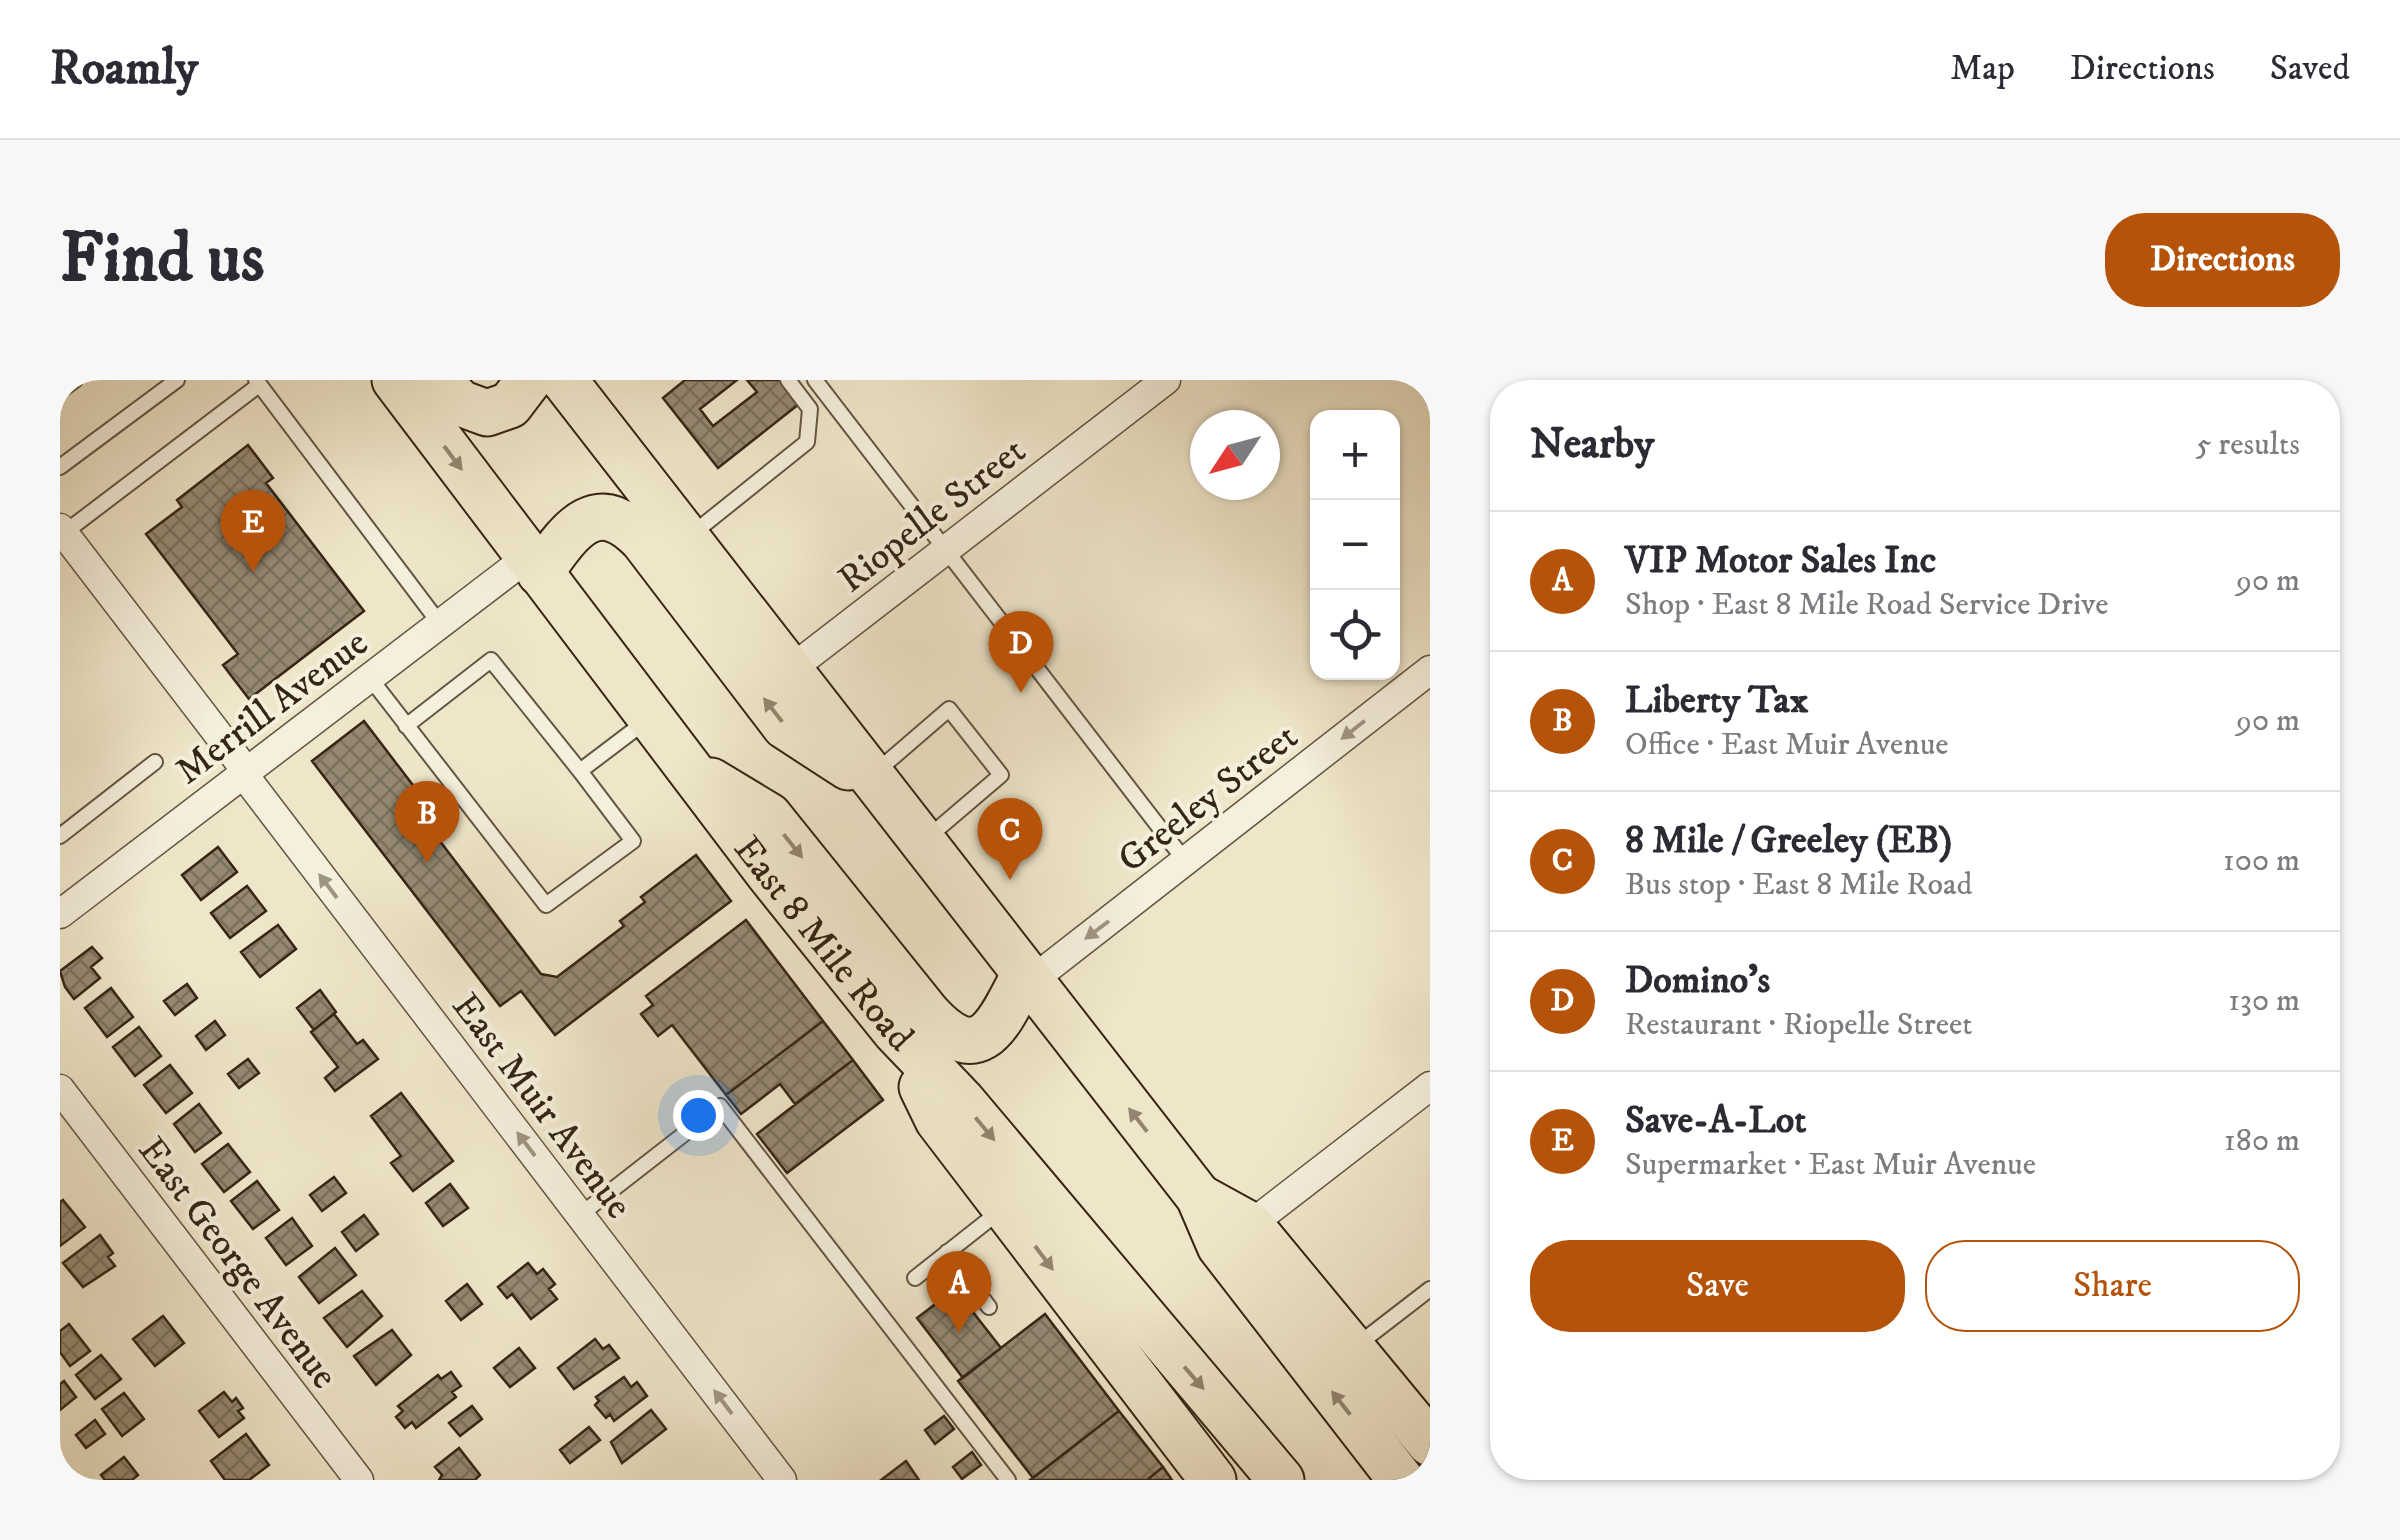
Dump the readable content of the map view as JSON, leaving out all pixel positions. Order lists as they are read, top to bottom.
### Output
{
  "streets": {
    "highway": ["East 8 Mile Road"],
    "street": [
      "Riopelle Street",
      "Merrill Avenue",
      "Greeley Street",
      "East Muir Avenue",
      "East George Avenue"
    ]
  },
  "crossings": [
    ["Merrill Avenue", "East 8 Mile Road"],
    ["Merrill Avenue", "East Muir Avenue"]
  ],
  "one_way": ["Greeley Street", "East Muir Avenue"],
  "north": "bottom left",
  "page": {
    "header": "Roamly",
    "nav": ["Map", "Directions", "Saved"],
    "buttons": [
      "Directions",
      ["Save", "Share"]
    ],
    "title": "Find us",
    "heading": ["Nearby", "5 results"],
    "map_buttons": ["+", "−"],
    "pins": [
      "E",
      "D",
      "B",
      "C",
      "A"
    ],
    "list": [
      {
        "mark": "A",
        "name": "VIP Motor Sales Inc",
        "note": "Shop · East 8 Mile Road Service Drive",
        "value": "90 m"
      },
      {
        "mark": "B",
        "name": "Liberty Tax",
        "note": "Office · East Muir Avenue",
        "value": "90 m"
      },
      {
        "mark": "C",
        "name": "8 Mile / Greeley (EB)",
        "note": "Bus stop · East 8 Mile Road",
        "value": "100 m"
      },
      {
        "mark": "D",
        "name": "Domino's",
        "note": "Restaurant · Riopelle Street",
        "value": "130 m"
      },
      {
        "mark": "E",
        "name": "Save-A-Lot",
        "note": "Supermarket · East Muir Avenue",
        "value": "180 m"
      }
    ]
  }
}
